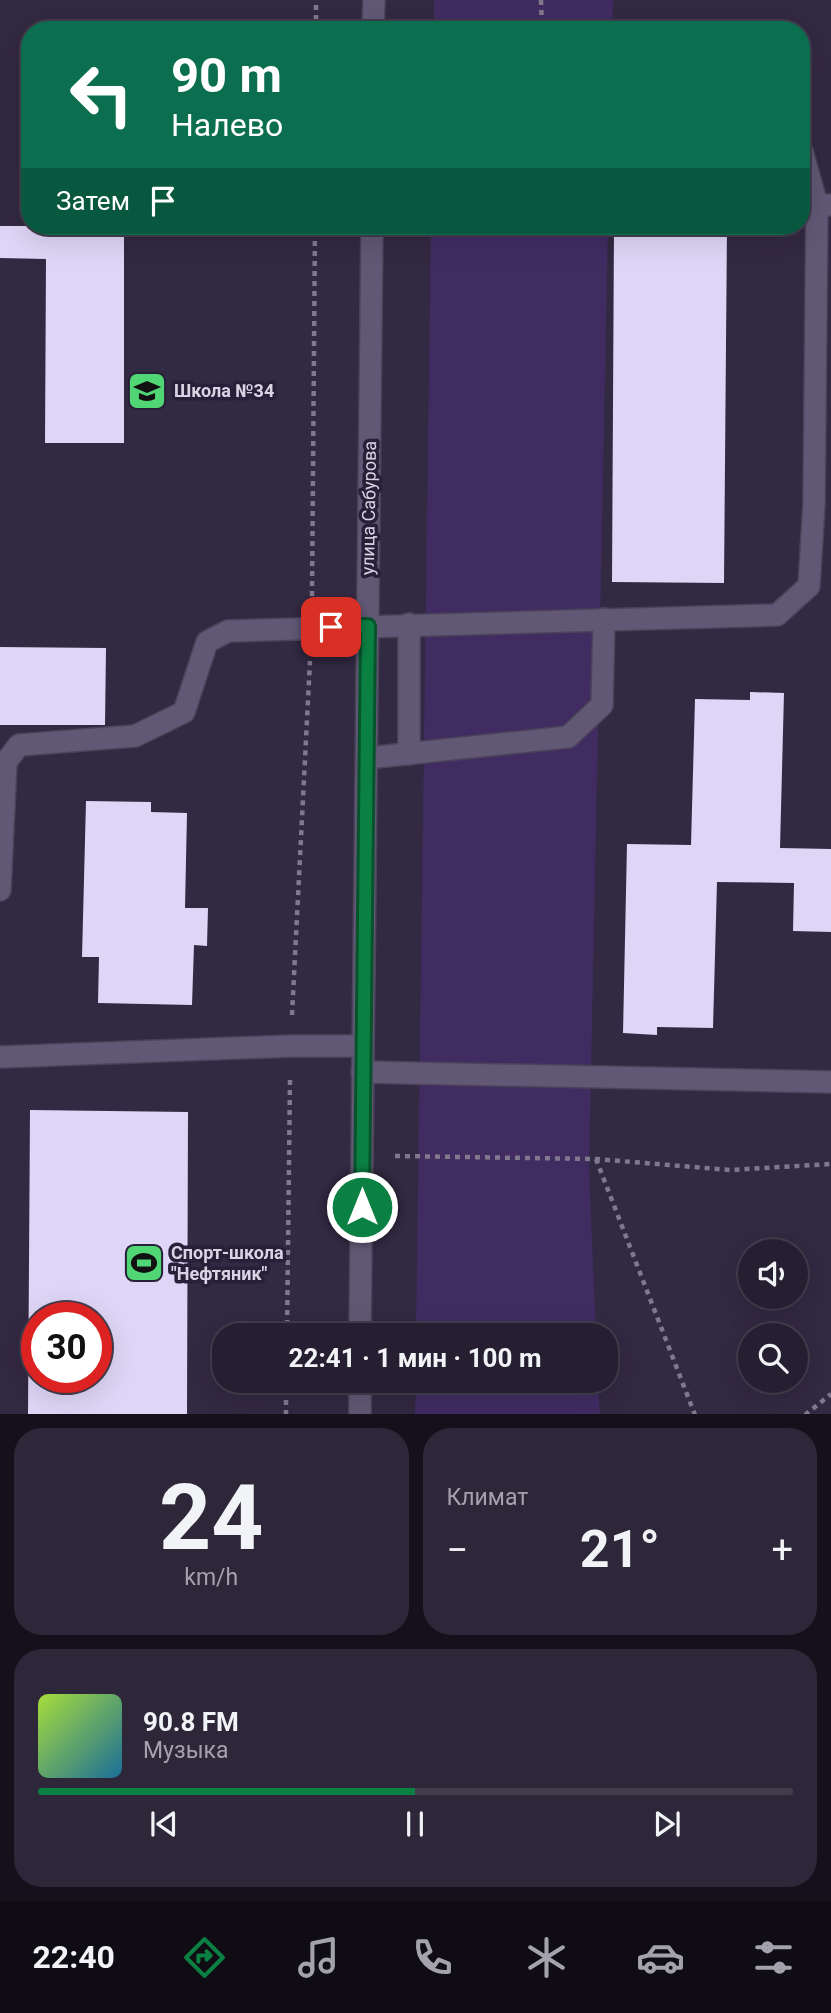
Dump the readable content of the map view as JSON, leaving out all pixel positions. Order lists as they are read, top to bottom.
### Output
{
  "streets": {
    "street": ["улица Сабурова"]
  },
  "places": {
    "school or university": ["Школа №34"],
    "sports": ["Спорт-школа \"Нефтяник\""]
  },
  "page": {
    "turn": ["90 m", "Налево"],
    "then": "Затем",
    "limit": "30",
    "trip": "22:41 · 1 мин · 100 m",
    "tile": [
      ["24", "km/h"],
      "Климат"
    ],
    "heat": ["−", "21°", "+"],
    "song": ["90.8 FM", "Музыка"],
    "tabs": "22:40"
  }
}
